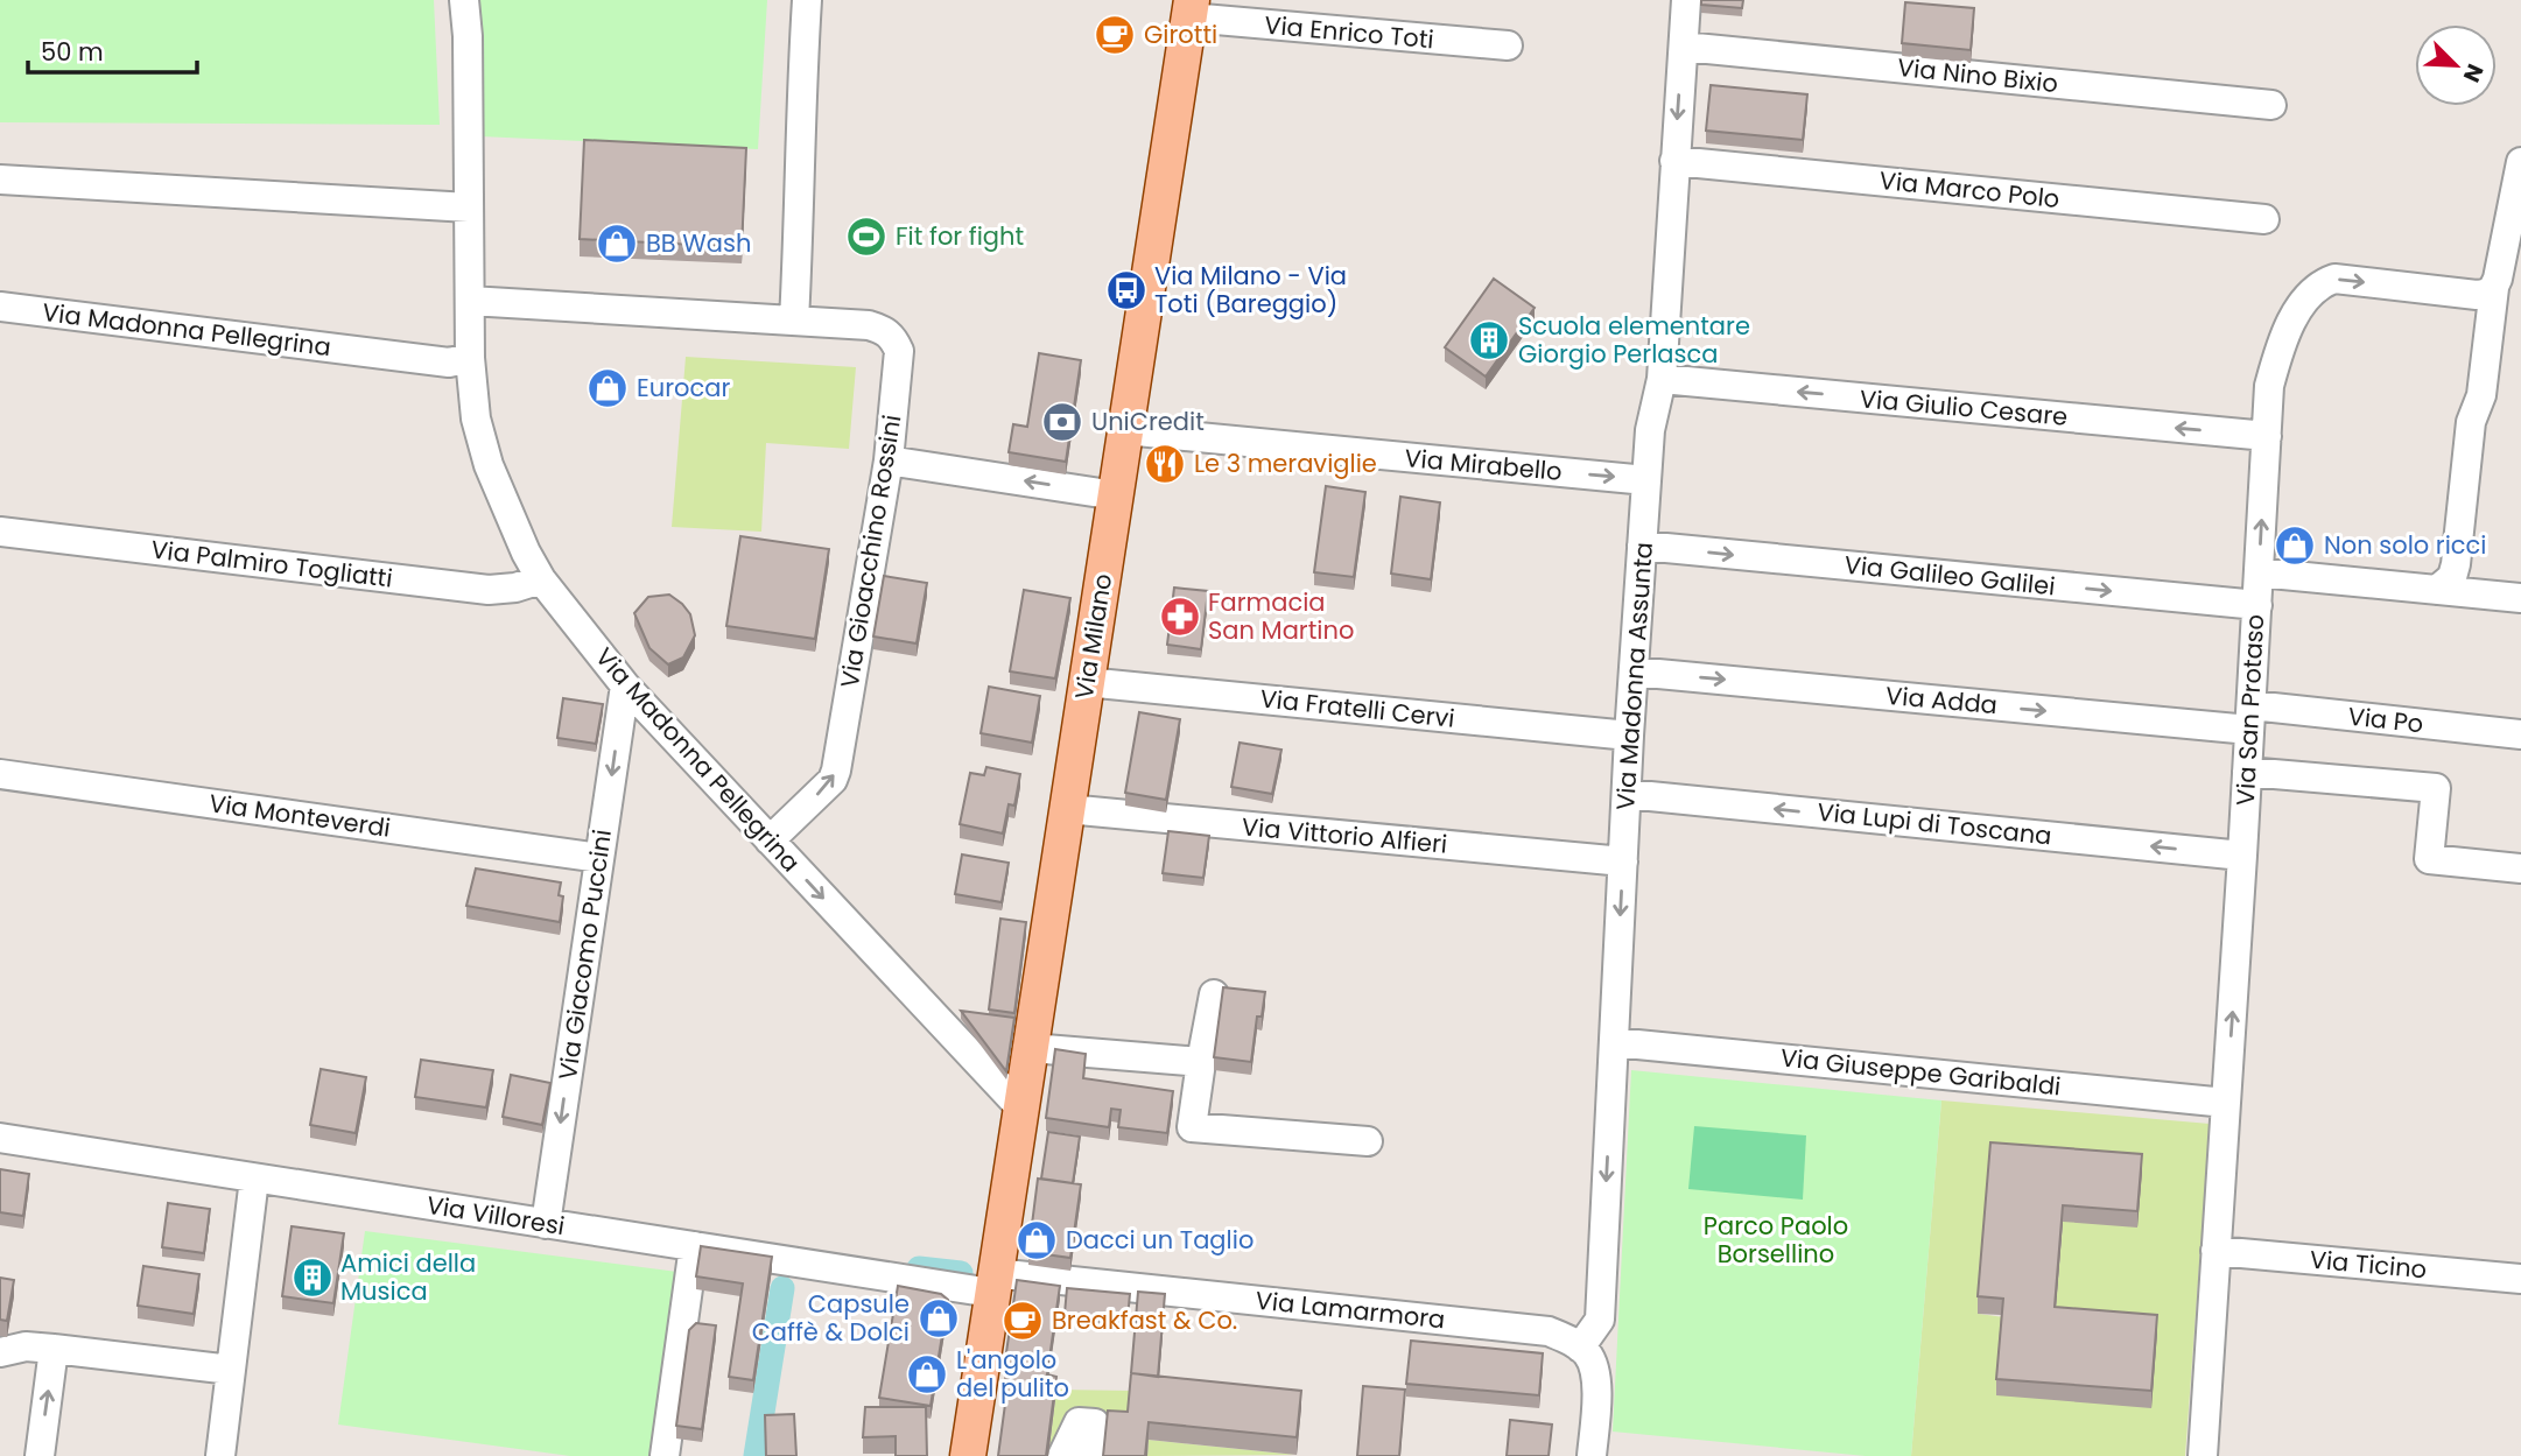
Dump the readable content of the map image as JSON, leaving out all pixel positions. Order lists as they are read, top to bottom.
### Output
{
  "streets": {
    "main road": ["Via Milano"],
    "street": [
      "Via Enrico Toti",
      "Via Nino Bixio",
      "Via Marco Polo",
      "Via Madonna Pellegrina",
      "Via Giulio Cesare",
      "Via Mirabello",
      "Via Gioacchino Rossini",
      "Via Palmiro Togliatti",
      "Via Galileo Galilei",
      "Via Madonna Assunta",
      "Via Adda",
      "Via Fratelli Cervi",
      "Via San Protaso",
      "Via Po",
      "Via Monteverdi",
      "Via Lupi di Toscana",
      "Via Vittorio Alfieri",
      "Via Giacomo Puccini",
      "Via Giuseppe Garibaldi",
      "Via Villoresi",
      "Via Ticino",
      "Via Lamarmora"
    ]
  },
  "crossings": [
    ["Via Enrico Toti", "Via Milano"],
    ["Via Nino Bixio", "Via Madonna Assunta"],
    ["Via Marco Polo", "Via Madonna Assunta"],
    ["Via Madonna Pellegrina", "Via Gioacchino Rossini"],
    ["Via Madonna Pellegrina", "Via Palmiro Togliatti"],
    ["Via Madonna Pellegrina", "Via Milano"],
    ["Via Madonna Pellegrina", "Via Giacomo Puccini"],
    ["Via Giulio Cesare", "Via Madonna Assunta"],
    ["Via Giulio Cesare", "Via San Protaso"],
    ["Via Mirabello", "Via Milano"],
    ["Via Mirabello", "Via Madonna Assunta"],
    ["Via Galileo Galilei", "Via Madonna Assunta"],
    ["Via Galileo Galilei", "Via San Protaso"],
    ["Via Milano", "Via Fratelli Cervi"],
    ["Via Milano", "Via Vittorio Alfieri"],
    ["Via Milano", "Via Villoresi"],
    ["Via Milano", "Via Lamarmora"],
    ["Via Madonna Assunta", "Via Adda"],
    ["Via Madonna Assunta", "Via Fratelli Cervi"],
    ["Via Madonna Assunta", "Via Lupi di Toscana"],
    ["Via Madonna Assunta", "Via Vittorio Alfieri"],
    ["Via Madonna Assunta", "Via Giuseppe Garibaldi"],
    ["Via Madonna Assunta", "Via Lamarmora"],
    ["Via Adda", "Via San Protaso"],
    ["Via Adda", "Via Po"],
    ["Via San Protaso", "Via Po"],
    ["Via San Protaso", "Via Lupi di Toscana"],
    ["Via San Protaso", "Via Giuseppe Garibaldi"],
    ["Via San Protaso", "Via Ticino"],
    ["Via Monteverdi", "Via Giacomo Puccini"],
    ["Via Giacomo Puccini", "Via Villoresi"],
    ["Via Villoresi", "Via Lamarmora"]
  ],
  "one_way": [
    "Via Giulio Cesare",
    "Via Mirabello",
    "Via Gioacchino Rossini",
    "Via Galileo Galilei",
    "Via Madonna Assunta",
    "Via Adda",
    "Via Lupi di Toscana",
    "Via Giacomo Puccini"
  ],
  "parks": ["Parco Paolo Borsellino"],
  "places": {
    "cafe": ["Girotti", "Breakfast & Co."],
    "sports": ["Fit for fight"],
    "shop": [
      "BB Wash",
      "Eurocar",
      "Non solo ricci",
      "Dacci un Taglio",
      "Capsule Caffè & Dolci",
      "L'angolo del pulito"
    ],
    "bus stop": ["Via Milano - Via Toti (Bareggio)"],
    "building": ["Scuola elementare Giorgio Perlasca", "Amici della Musica"],
    "bank": ["UniCredit"],
    "restaurant": ["Le 3 meraviglie"],
    "pharmacy": ["Farmacia San Martino"]
  },
  "scale_bar": "50 m",
  "north": "bottom right"
}
